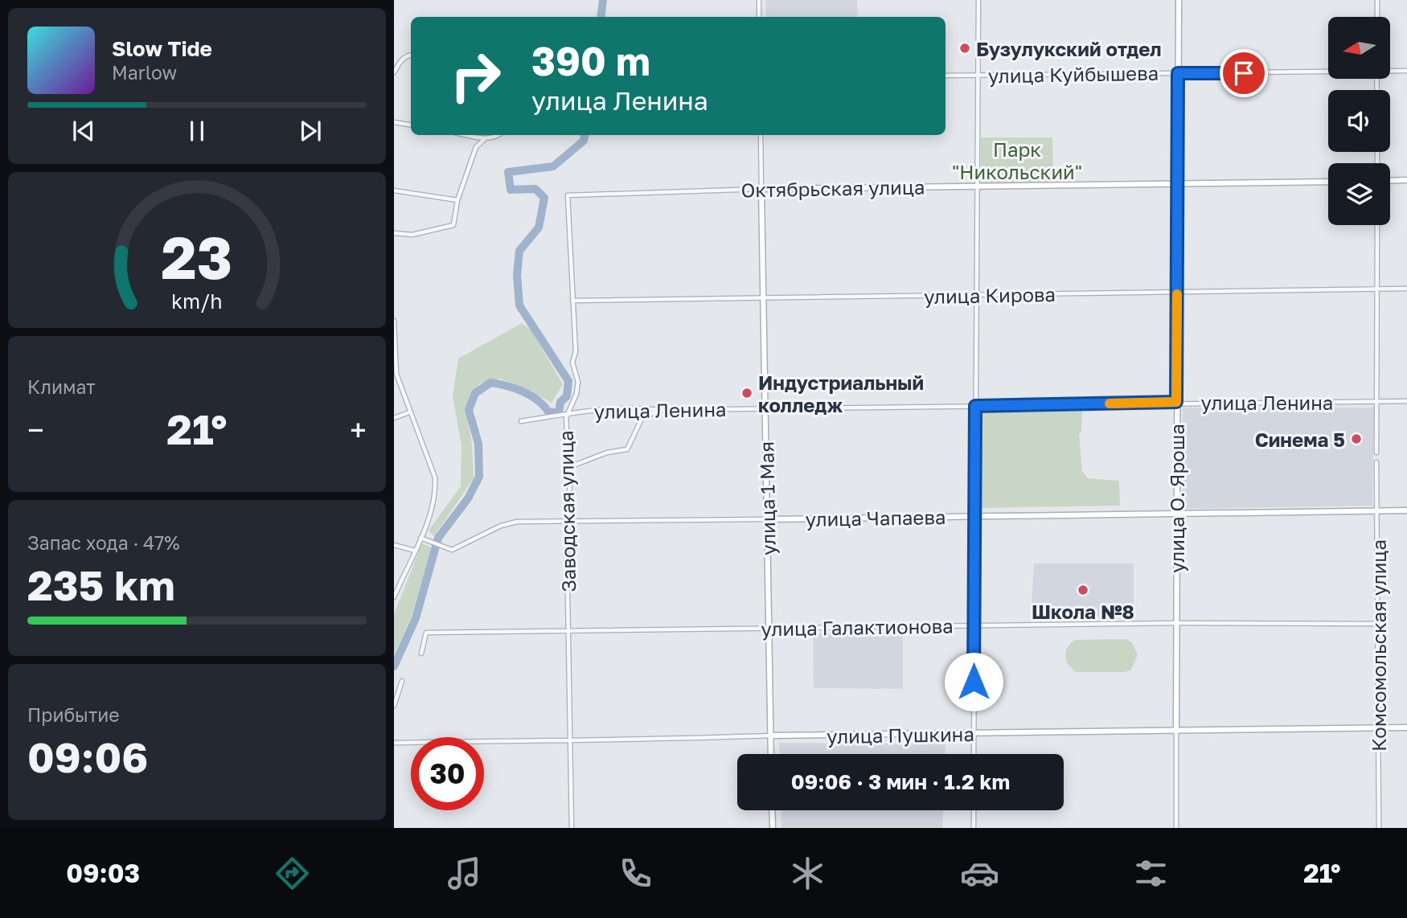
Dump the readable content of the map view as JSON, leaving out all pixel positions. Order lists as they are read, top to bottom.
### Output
{
  "streets": {
    "main road": [
      "Октябрьская улица",
      "улица 1 Мая",
      "улица О. Яроша",
      "улица Чапаева",
      "улица Пушкина"
    ],
    "street": [
      "улица Куйбышева",
      "улица Кирова",
      "улица Ленина",
      "Заводская улица",
      "улица Галактионова",
      "Комсомольская улица"
    ]
  },
  "crossings": [
    ["улица Куйбышева", "улица О. Яроша"],
    ["Октябрьская улица", "улица 1 Мая"],
    ["Октябрьская улица", "улица О. Яроша"],
    ["Октябрьская улица", "Заводская улица"],
    ["улица Кирова", "улица 1 Мая"],
    ["улица Кирова", "улица О. Яроша"],
    ["улица Кирова", "Заводская улица"],
    ["улица Ленина", "улица 1 Мая"],
    ["улица Ленина", "улица О. Яроша"],
    ["улица Ленина", "Заводская улица"],
    ["улица 1 Мая", "улица Чапаева"],
    ["улица 1 Мая", "улица Галактионова"],
    ["улица 1 Мая", "улица Пушкина"],
    ["улица О. Яроша", "улица Чапаева"],
    ["улица О. Яроша", "улица Галактионова"],
    ["улица О. Яроша", "улица Пушкина"],
    ["Заводская улица", "улица Чапаева"],
    ["Заводская улица", "улица Галактионова"],
    ["Заводская улица", "улица Пушкина"],
    ["улица Чапаева", "Комсомольская улица"],
    ["улица Галактионова", "Комсомольская улица"],
    ["Комсомольская улица", "улица Пушкина"]
  ],
  "parks": ["Парк \"Никольский\""],
  "places": [
    "Бузулукский отдел",
    "Индустриальный колледж",
    "Синема 5",
    "Школа №8"
  ],
  "north": "left",
  "page": {
    "turn": ["390 m", "улица Ленина"],
    "song": ["Slow Tide", "Marlow"],
    "tile": [
      "Климат",
      ["Запас хода · 47%", "235 km"],
      ["Прибытие", "09:06"]
    ],
    "heat": ["−", "21°", "+"],
    "limit": "30",
    "trip": "09:06 · 3 мин · 1.2 km",
    "tabs": ["09:03", "21°"],
    "gauge": ["23", "km/h"]
  }
}
